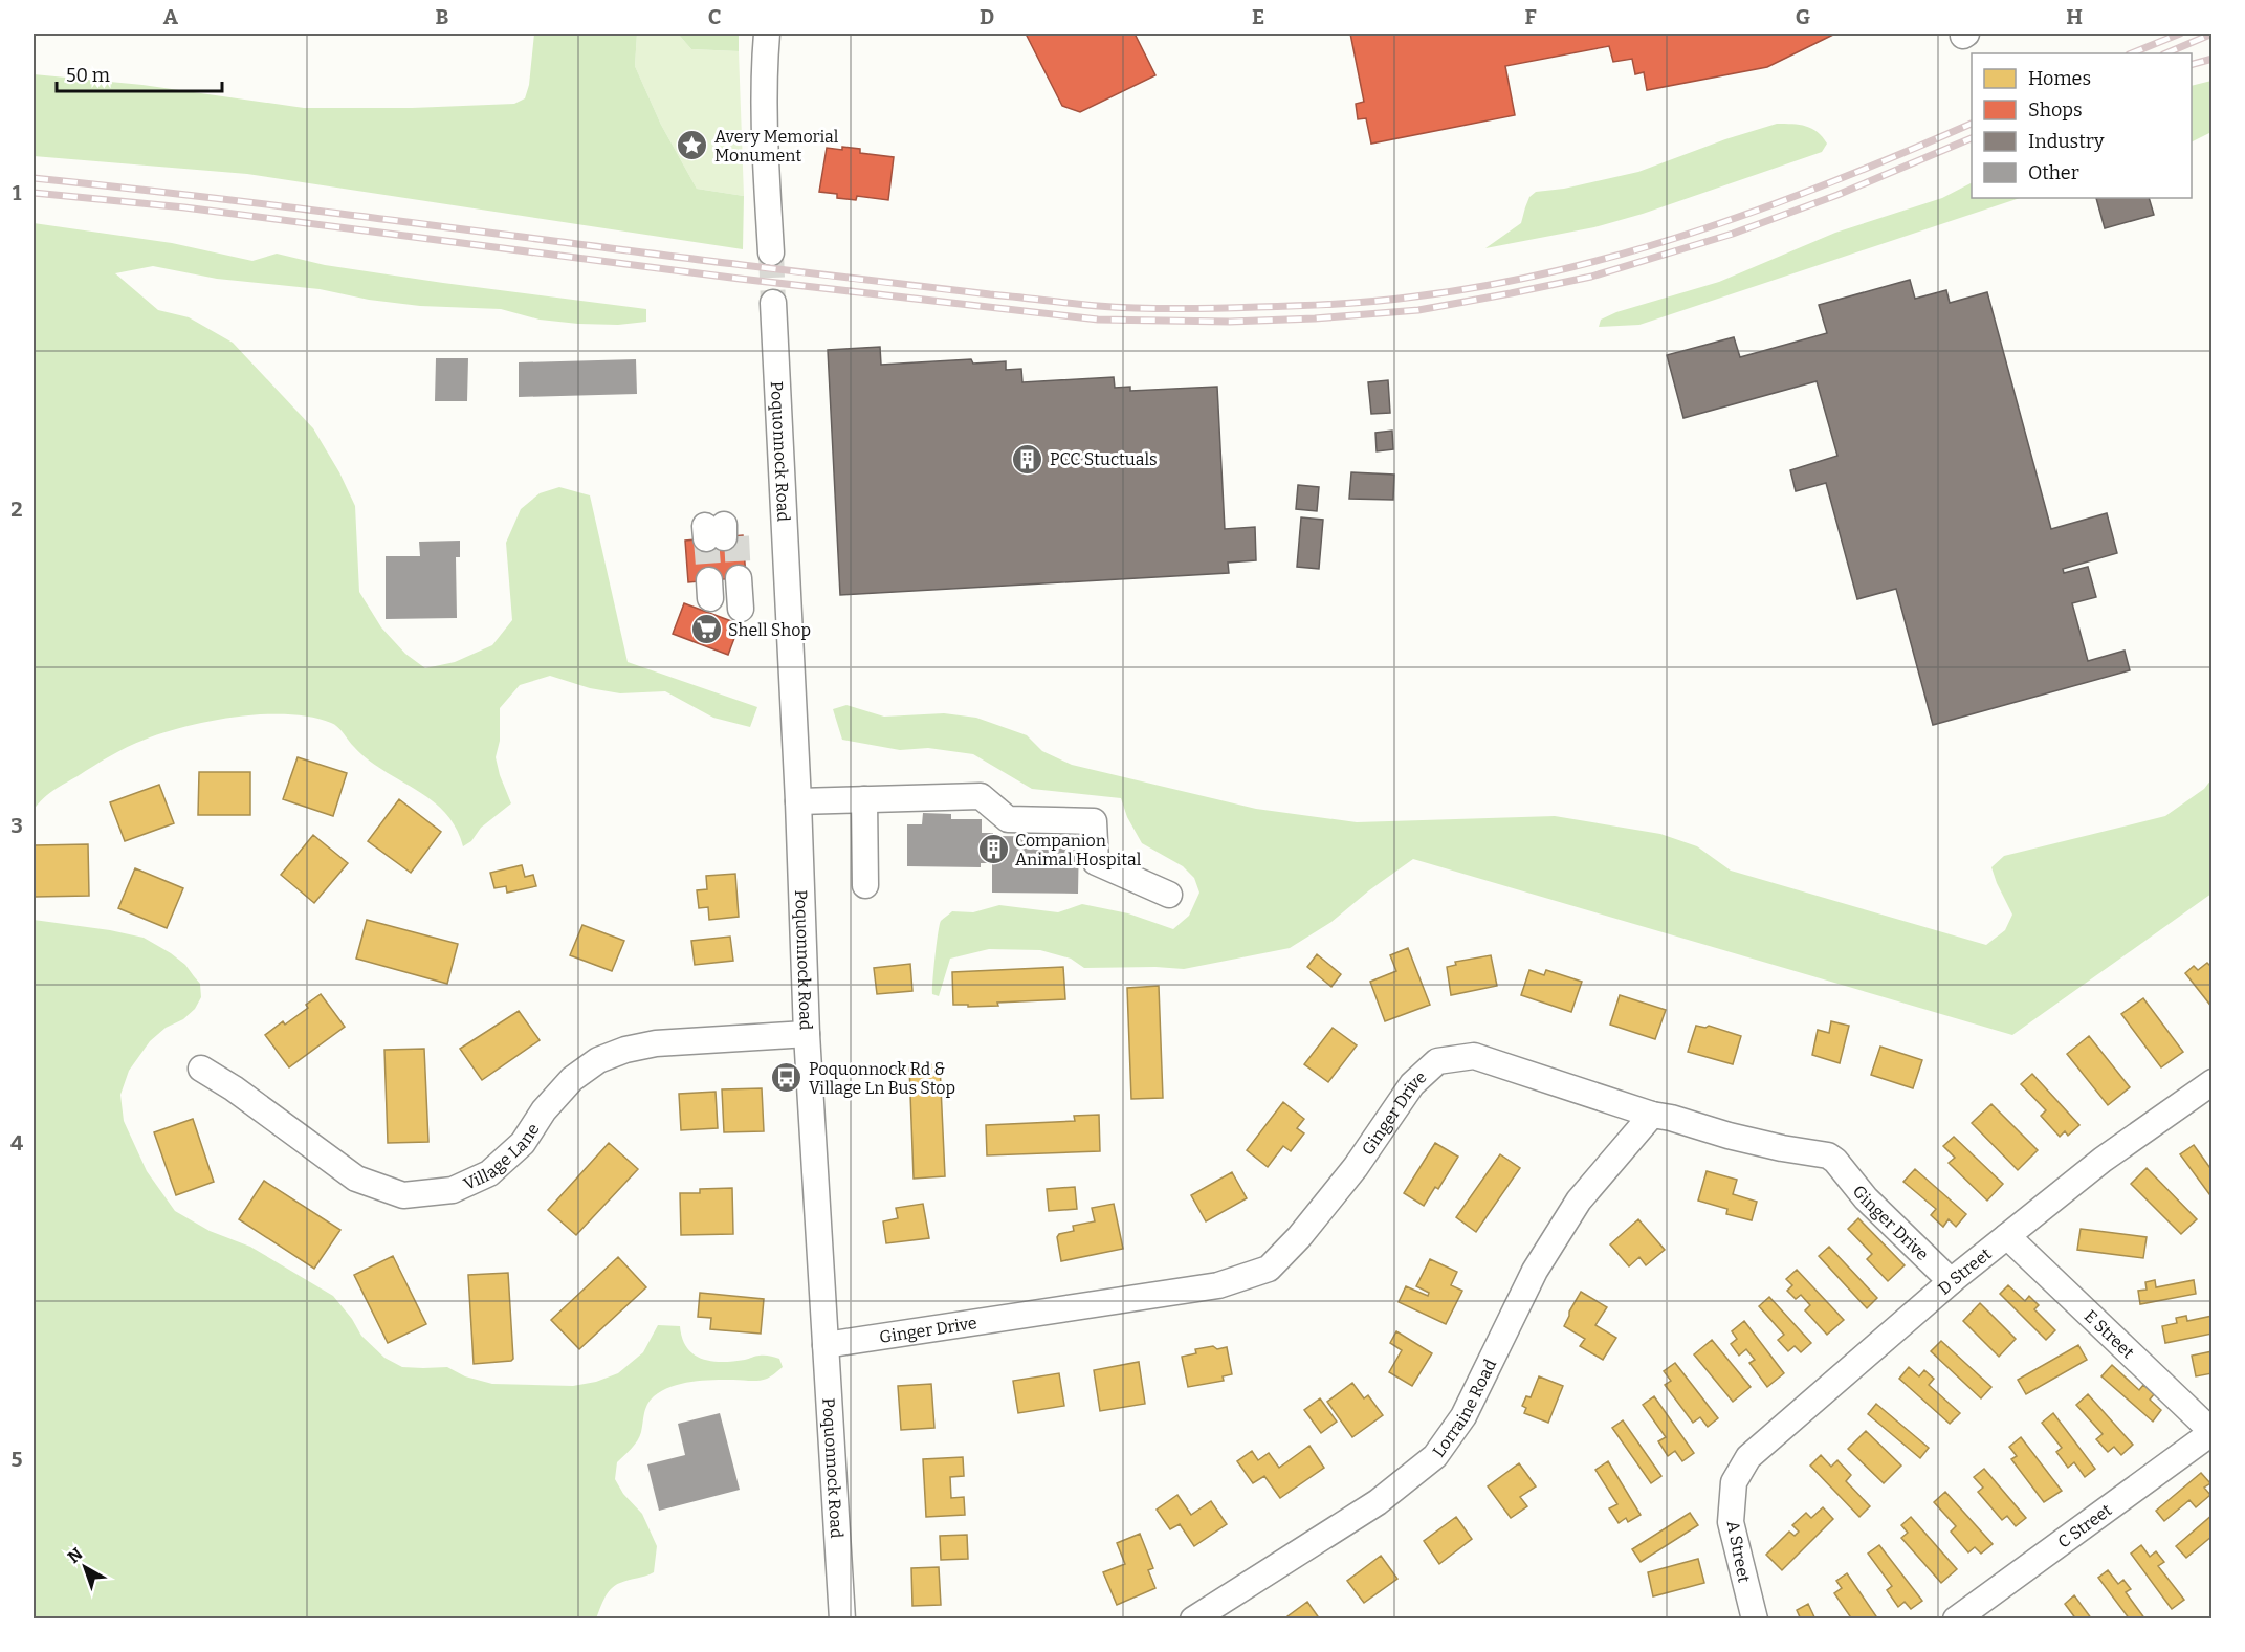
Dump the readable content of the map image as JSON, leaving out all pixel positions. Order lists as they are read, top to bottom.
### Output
{
  "streets": {
    "street": [
      "Poquonnock Road",
      "Ginger Drive",
      "Village Lane",
      "D Street",
      "E Street",
      "Lorraine Road",
      "C Street",
      "A Street"
    ]
  },
  "crossings": [
    ["Poquonnock Road", "Ginger Drive"],
    ["Poquonnock Road", "Village Lane"],
    ["Ginger Drive", "D Street"],
    ["Ginger Drive", "Lorraine Road"],
    ["D Street", "E Street"],
    ["D Street", "A Street"],
    ["E Street", "C Street"]
  ],
  "places": {
    "place": ["Avery Memorial Monument"],
    "building": ["PCC Stuctuals", "Companion Animal Hospital"],
    "supermarket": ["Shell Shop"],
    "bus stop": ["Poquonnock Rd & Village Ln Bus Stop"]
  },
  "legend": [
    "Homes",
    "Shops",
    "Industry",
    "Other"
  ],
  "scale_bar": "50 m",
  "north": "top left",
  "grid": {
    "columns": [
      "A",
      "B",
      "C",
      "D",
      "E",
      "F",
      "G",
      "H"
    ],
    "rows": [
      "1",
      "2",
      "3",
      "4",
      "5"
    ]
  }
}
